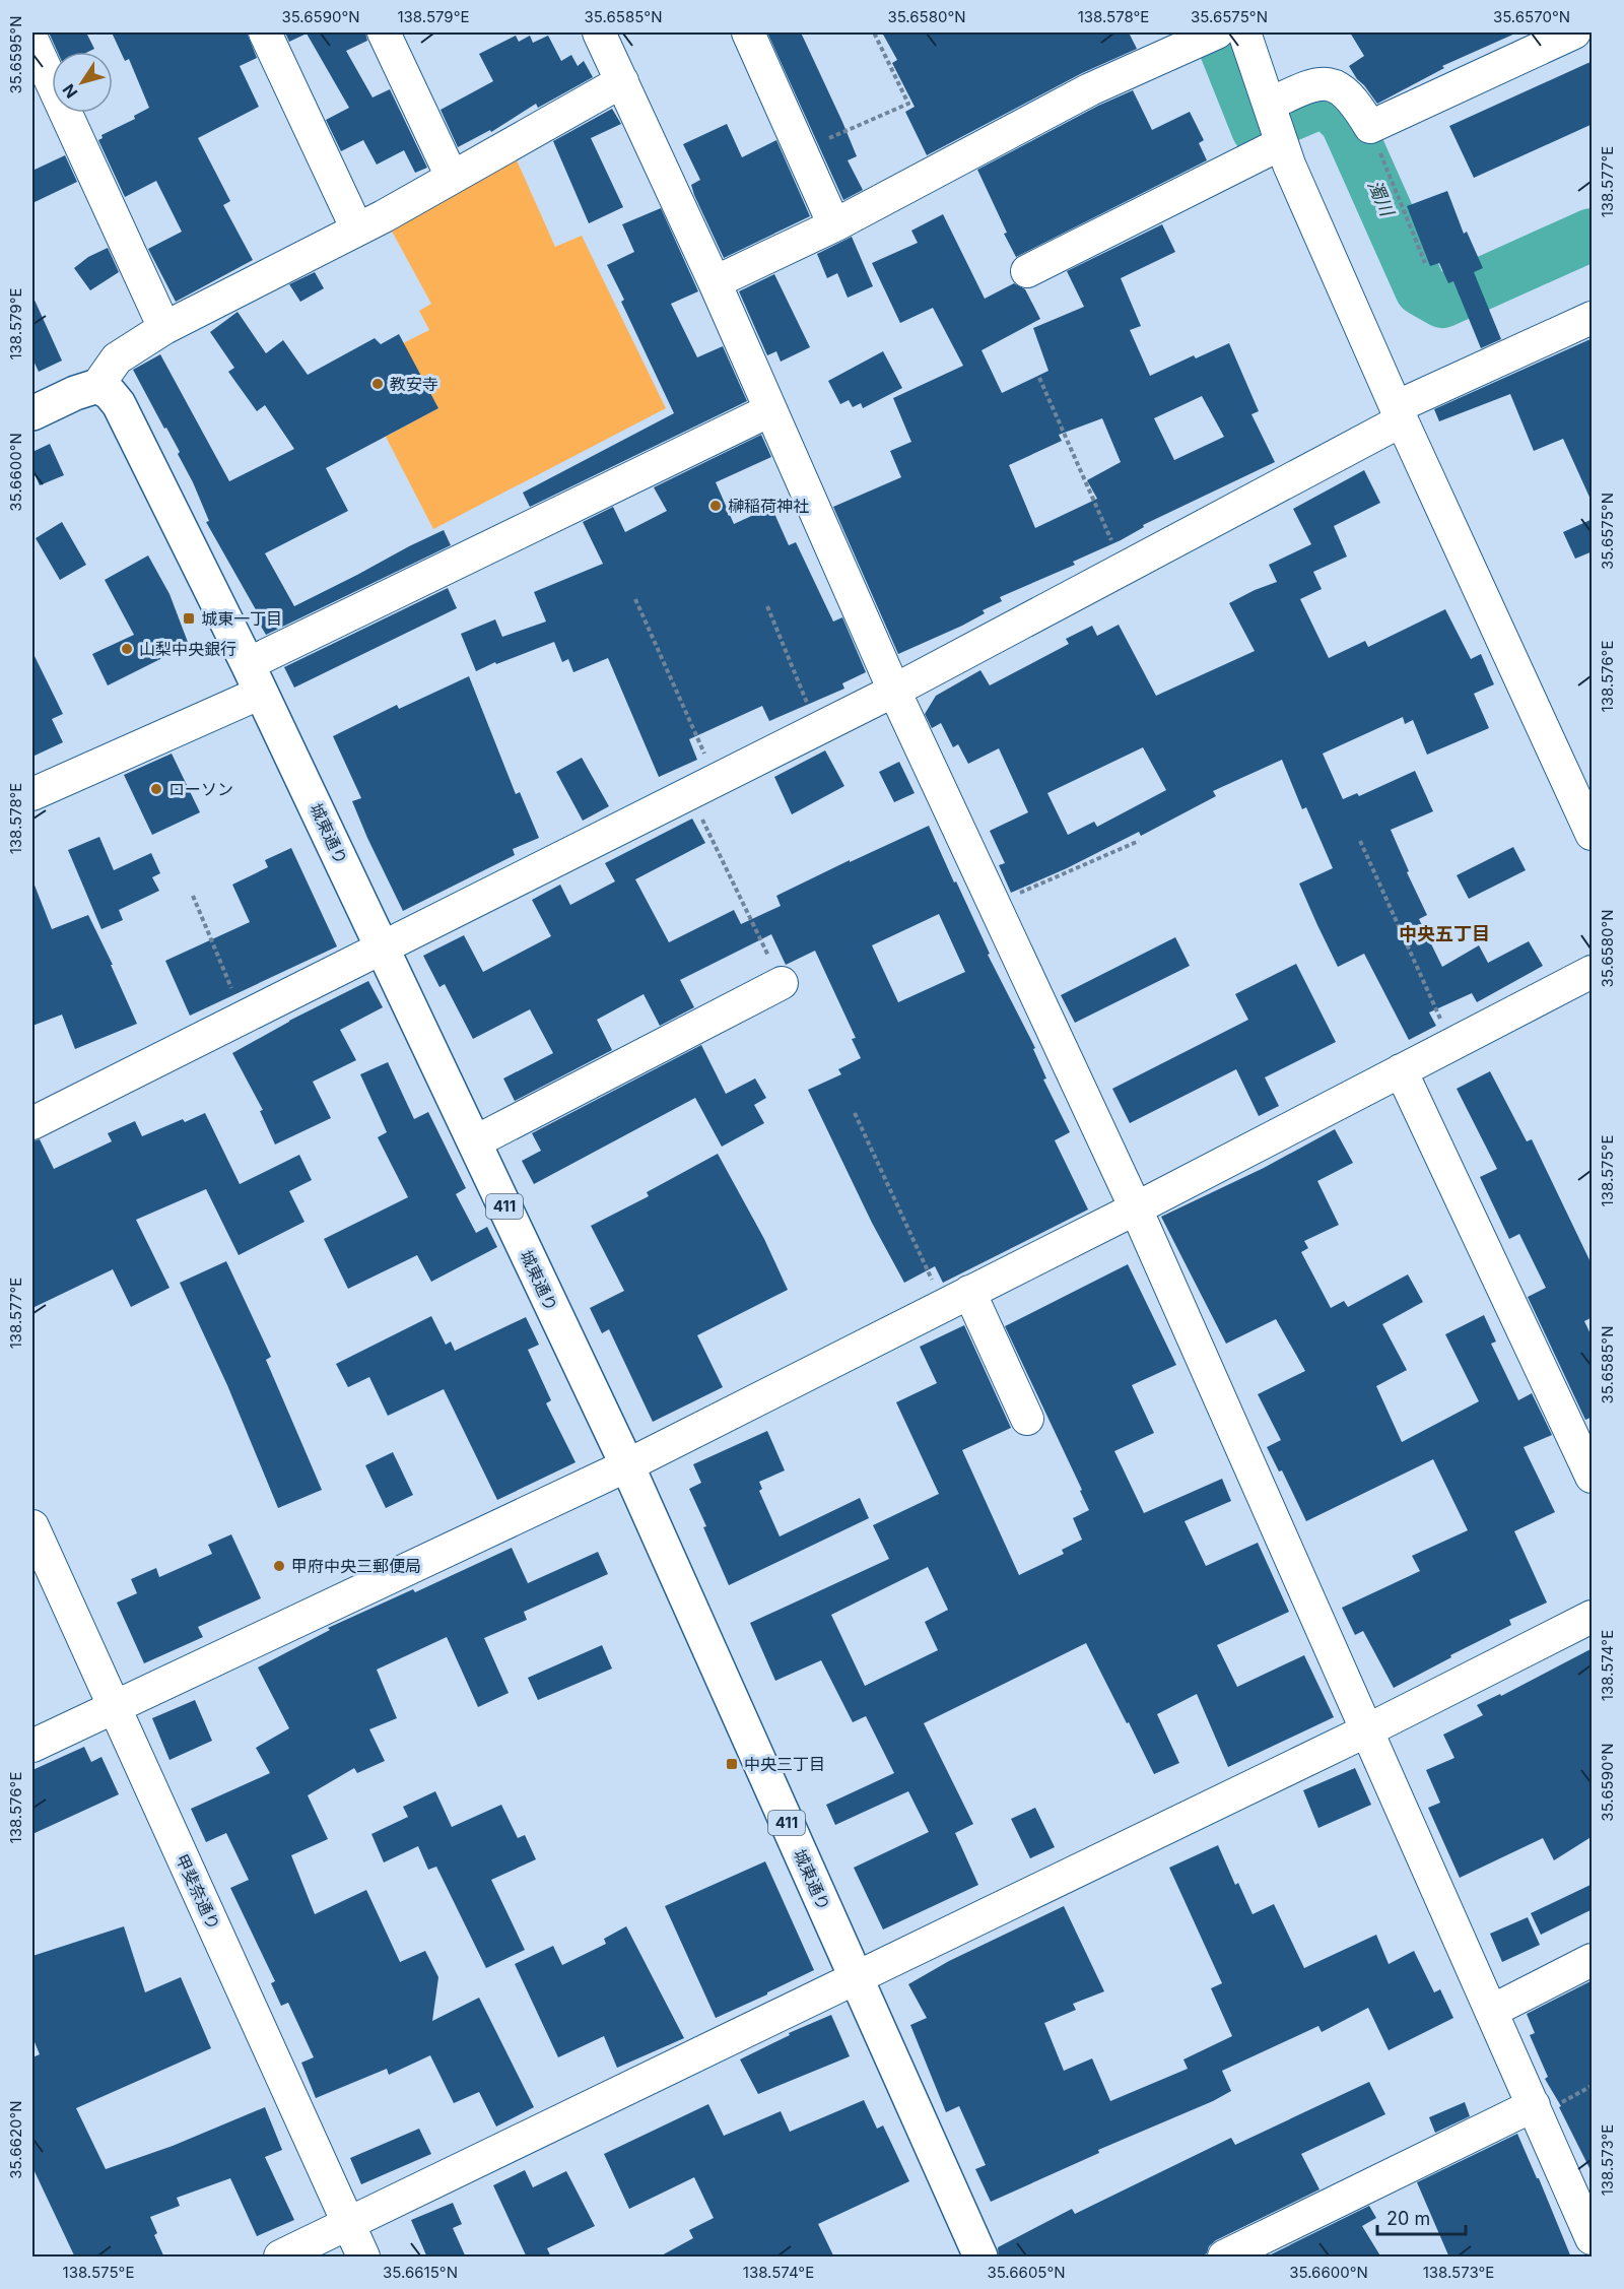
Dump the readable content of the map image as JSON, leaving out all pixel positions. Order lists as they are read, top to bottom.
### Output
{
  "streets": {
    "highway": ["城東通り", "411"],
    "street": ["甲斐奈通り"]
  },
  "districts": ["中央五丁目"],
  "water": ["濁川"],
  "places": {
    "other": [
      "教安寺",
      "榊稲荷神社",
      "山梨中央銀行",
      "ローソン",
      "甲府中央三郵便局"
    ],
    "transit": ["城東一丁目", "中央三丁目"]
  },
  "scale_bar": "20 m",
  "north": "bottom left",
  "coordinates": [
    "35.6590°N",
    "138.579°E",
    "35.6585°N",
    "35.6580°N",
    "138.578°E",
    "35.6575°N",
    "35.6570°N",
    "35.6595°N",
    "138.577°E",
    "35.6600°N",
    "138.576°E",
    "138.575°E",
    "138.574°E",
    "35.6620°N",
    "138.573°E",
    "35.6615°N",
    "35.6605°N"
  ]
}
